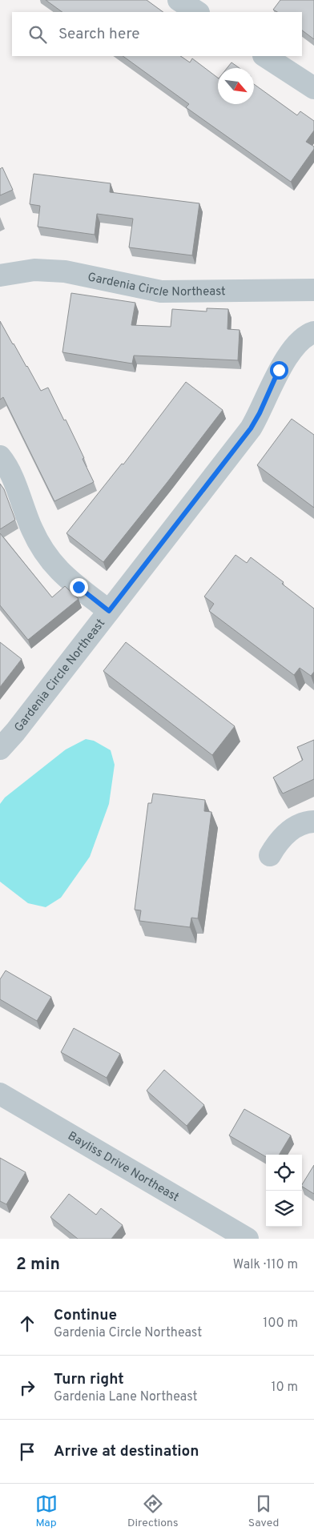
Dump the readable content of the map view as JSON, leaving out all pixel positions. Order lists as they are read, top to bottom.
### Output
{
  "streets": {
    "street": ["Gardenia Circle Northeast", "Bayliss Drive Northeast"]
  },
  "north": "bottom right",
  "page": {
    "search": "Search here",
    "heading": ["2 min", "Walk · 110 m"],
    "list": [
      ["Continue", "Gardenia Circle Northeast", "100 m"],
      ["Turn right", "Gardenia Lane Northeast", "10 m"],
      "Arrive at destination"
    ],
    "nav": ["Map", "Directions", "Saved"]
  }
}
